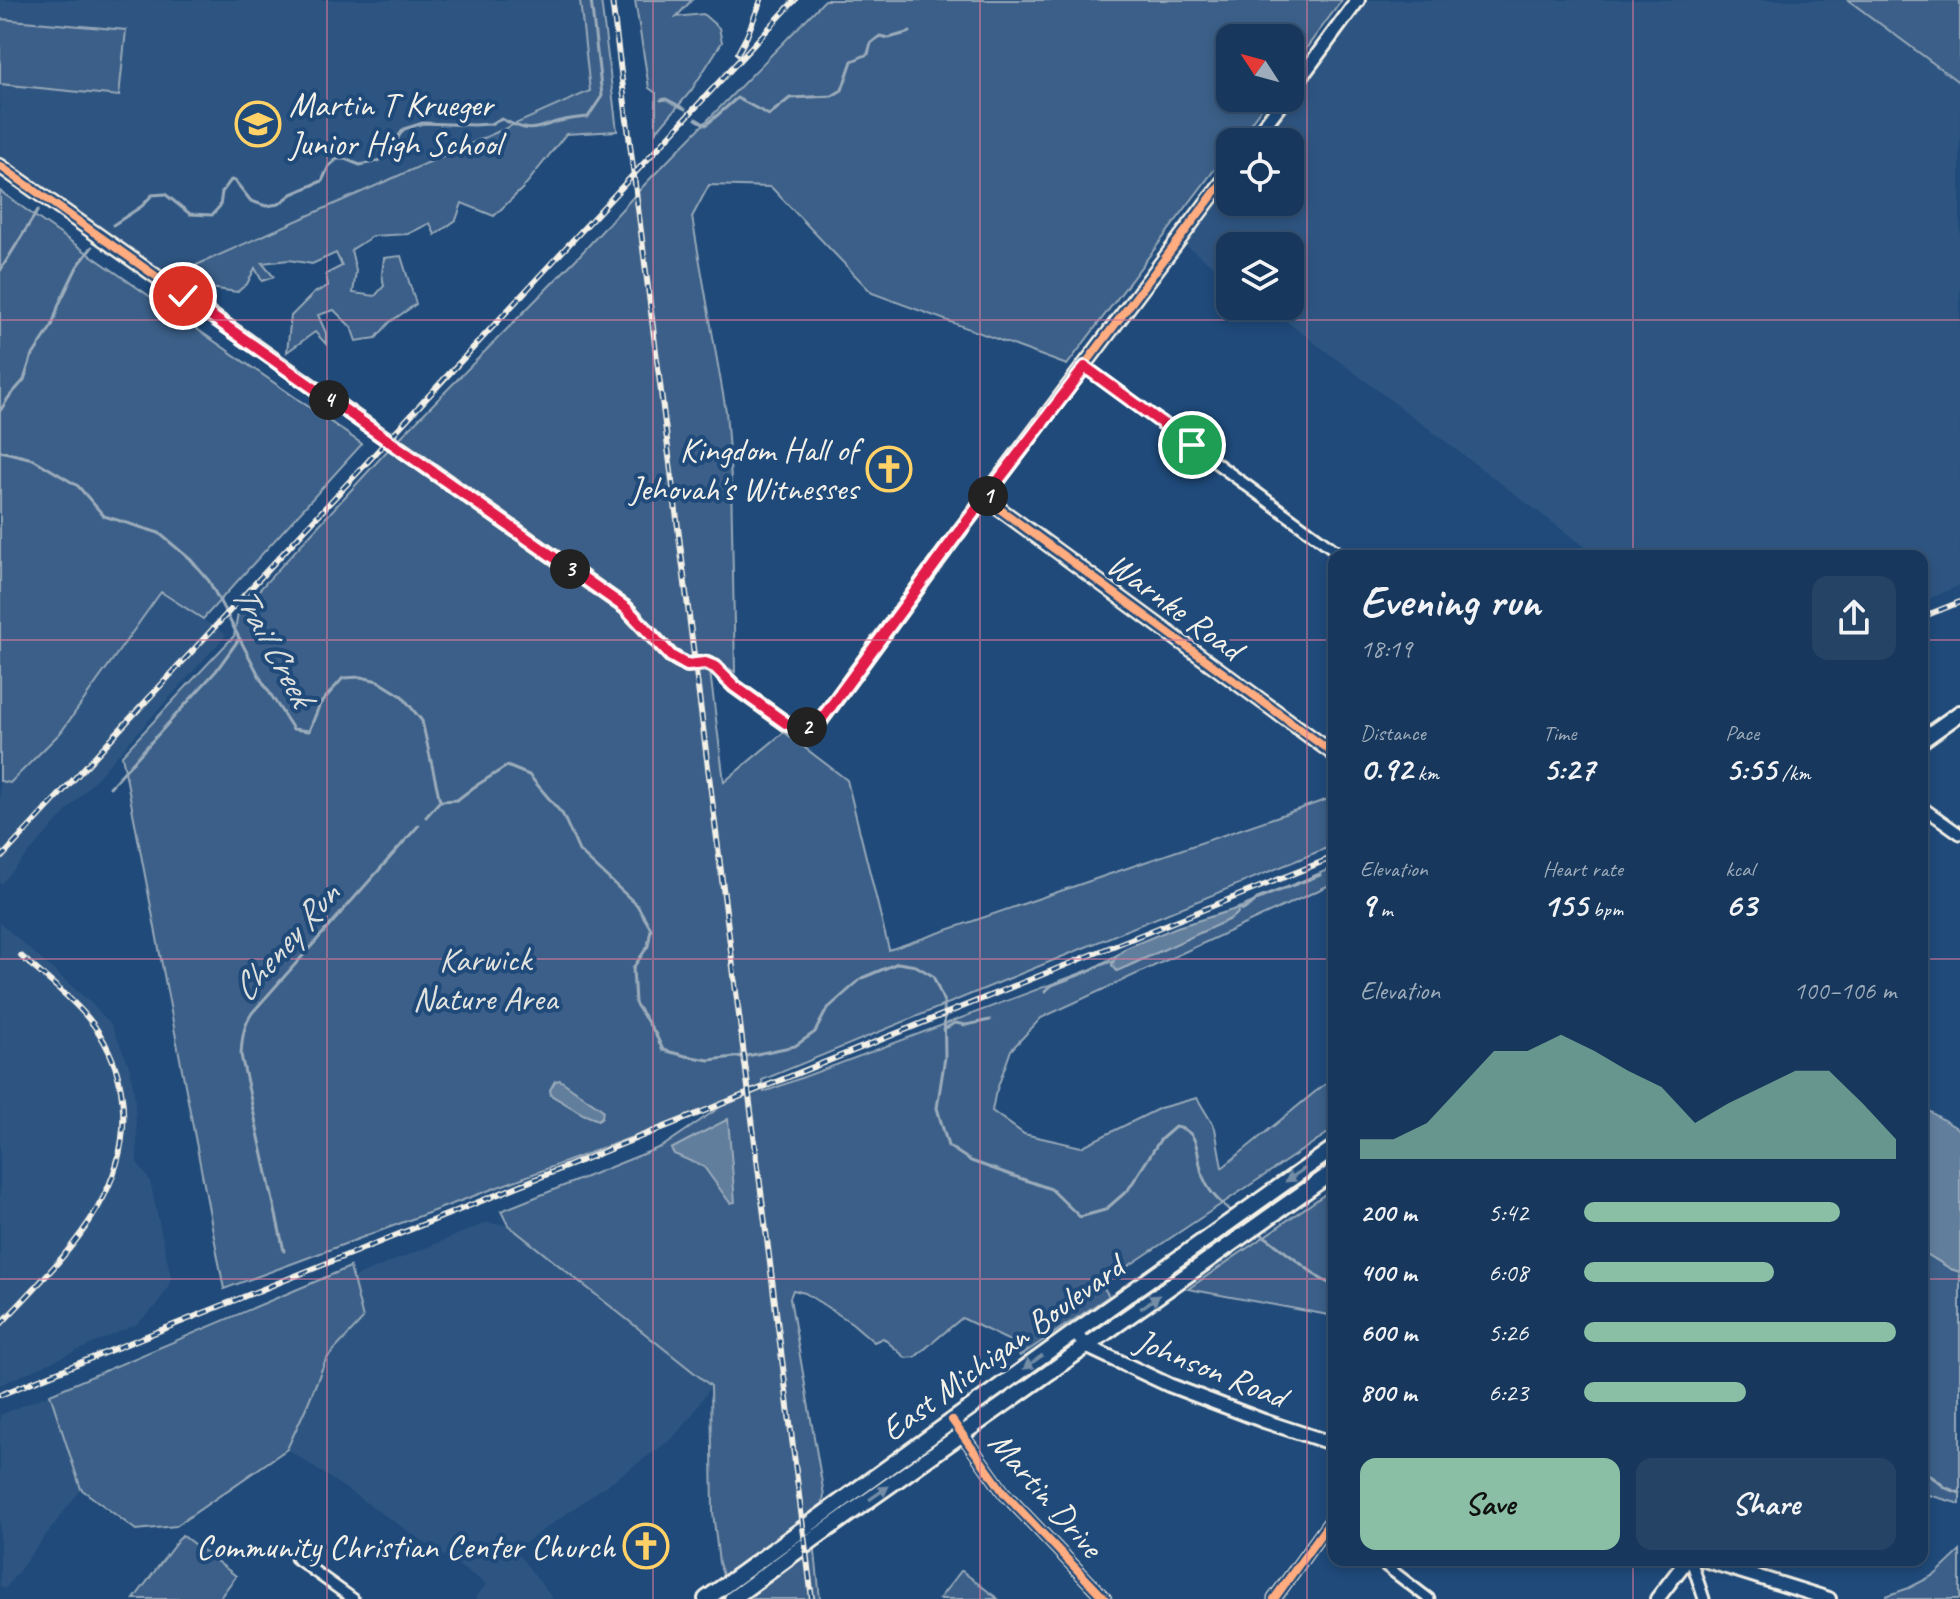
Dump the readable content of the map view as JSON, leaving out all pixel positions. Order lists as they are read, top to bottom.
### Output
{
  "streets": {
    "main road": ["East Michigan Boulevard"],
    "street": ["Warnke Road", "Johnson Road", "Martin Drive"]
  },
  "crossings": [
    ["East Michigan Boulevard", "Johnson Road"],
    ["East Michigan Boulevard", "Martin Drive"]
  ],
  "water": ["Trail Creek", "Cheney Run"],
  "parks": ["Karwick Nature Area"],
  "places": {
    "school or university": ["Martin T Krueger Junior High School"],
    "church": ["Kingdom Hall of Jehovah's Witnesses", "Community Christian Center Church"]
  },
  "north": "top left",
  "page": {
    "pins": [
      "4",
      "1",
      "3",
      "2"
    ],
    "heading": ["Evening run", "18:19"],
    "stats": [
      ["Distance", "0.92 km"],
      ["Time", "5:27"],
      ["Pace", "5:55 /km"],
      ["Elevation", "9 m"],
      ["Heart rate", "155 bpm"],
      ["kcal", "63"]
    ],
    "chart": ["Elevation", "100–106 m"],
    "list": [
      {
        "name": "200 m",
        "note": "5:42"
      },
      {
        "name": "400 m",
        "note": "6:08"
      },
      {
        "name": "600 m",
        "note": "5:26"
      },
      {
        "name": "800 m",
        "note": "6:23"
      }
    ],
    "buttons": ["Save", "Share"]
  }
}
